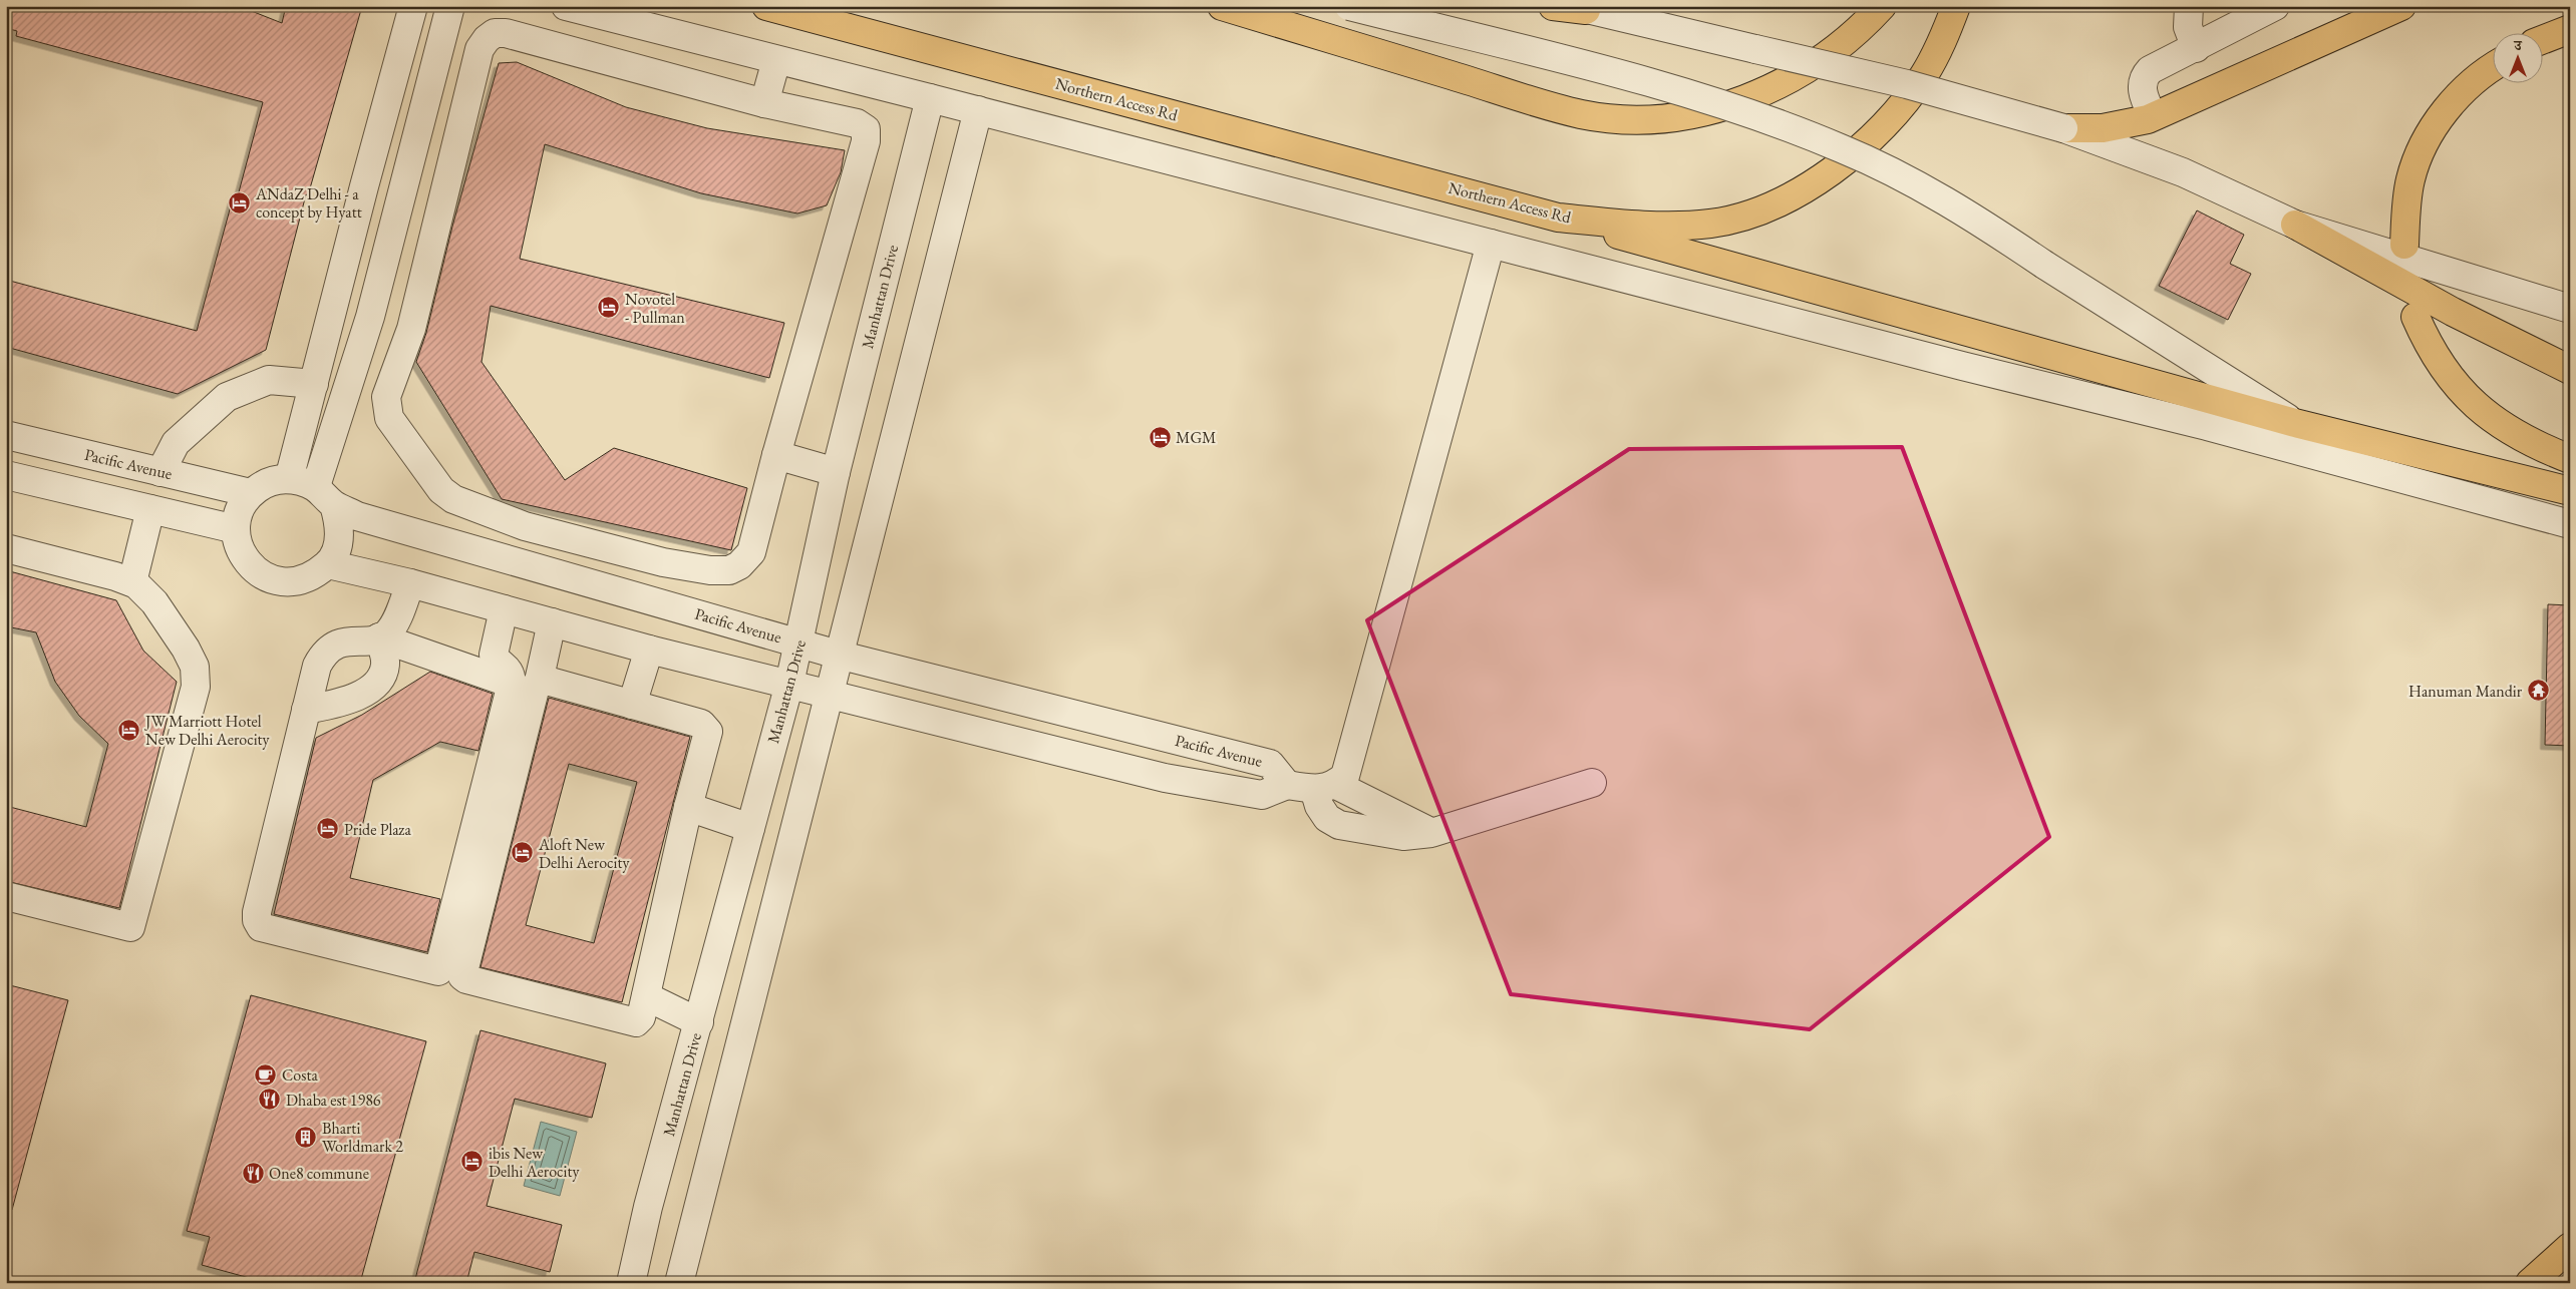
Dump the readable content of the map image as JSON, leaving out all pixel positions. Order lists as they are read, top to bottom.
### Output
{
  "streets": {
    "main road": ["Northern Access Rd"],
    "street": ["Manhattan Drive", "Pacific Avenue"]
  },
  "crossings": [
    ["Manhattan Drive", "Pacific Avenue"]
  ],
  "places": {
    "hotel": [
      "ANdaZ Delhi - a concept by Hyatt",
      "Novotel - Pullman",
      "MGM",
      "JW Marriott Hotel New Delhi Aerocity",
      "Pride Plaza",
      "Aloft New Delhi Aerocity",
      "ibis New Delhi Aerocity"
    ],
    "temple": ["Hanuman Mandir"],
    "cafe": ["Costa"],
    "restaurant": ["Dhaba est 1986", "One8 commune"],
    "building": ["Bharti Worldmark 2"]
  },
  "north": "top"
}
